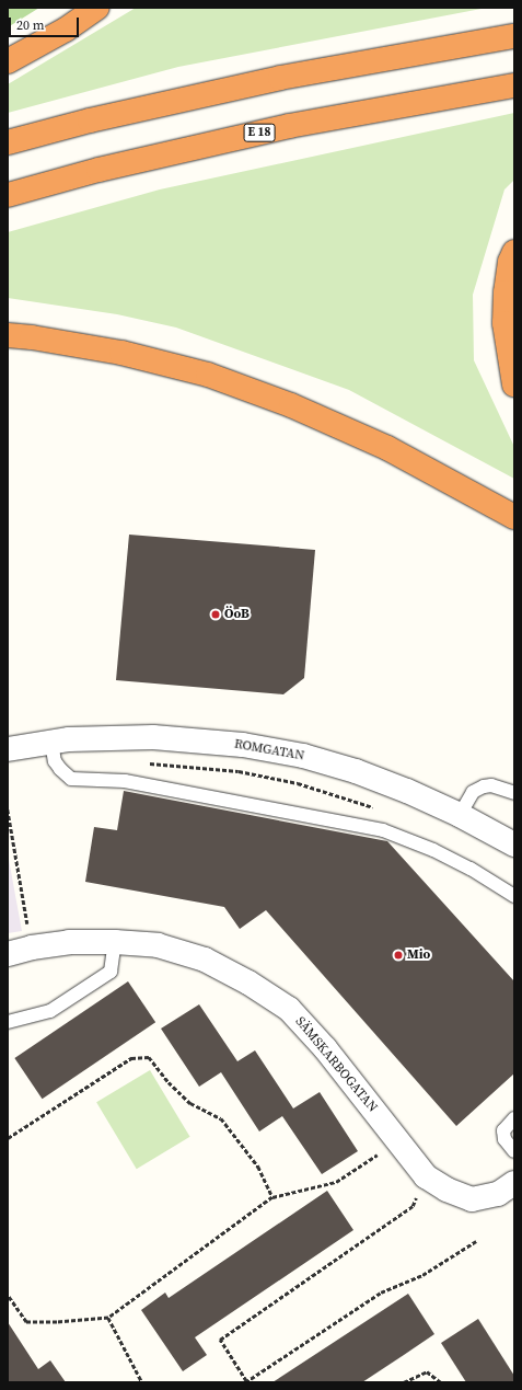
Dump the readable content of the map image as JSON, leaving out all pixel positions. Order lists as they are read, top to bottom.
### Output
{
  "streets": {
    "highway": ["E 18"],
    "street": ["ROMGATAN", "SÄMSKARBOGATAN"]
  },
  "places": ["ÖoB", "Mio"],
  "scale_bar": "20 m"
}
